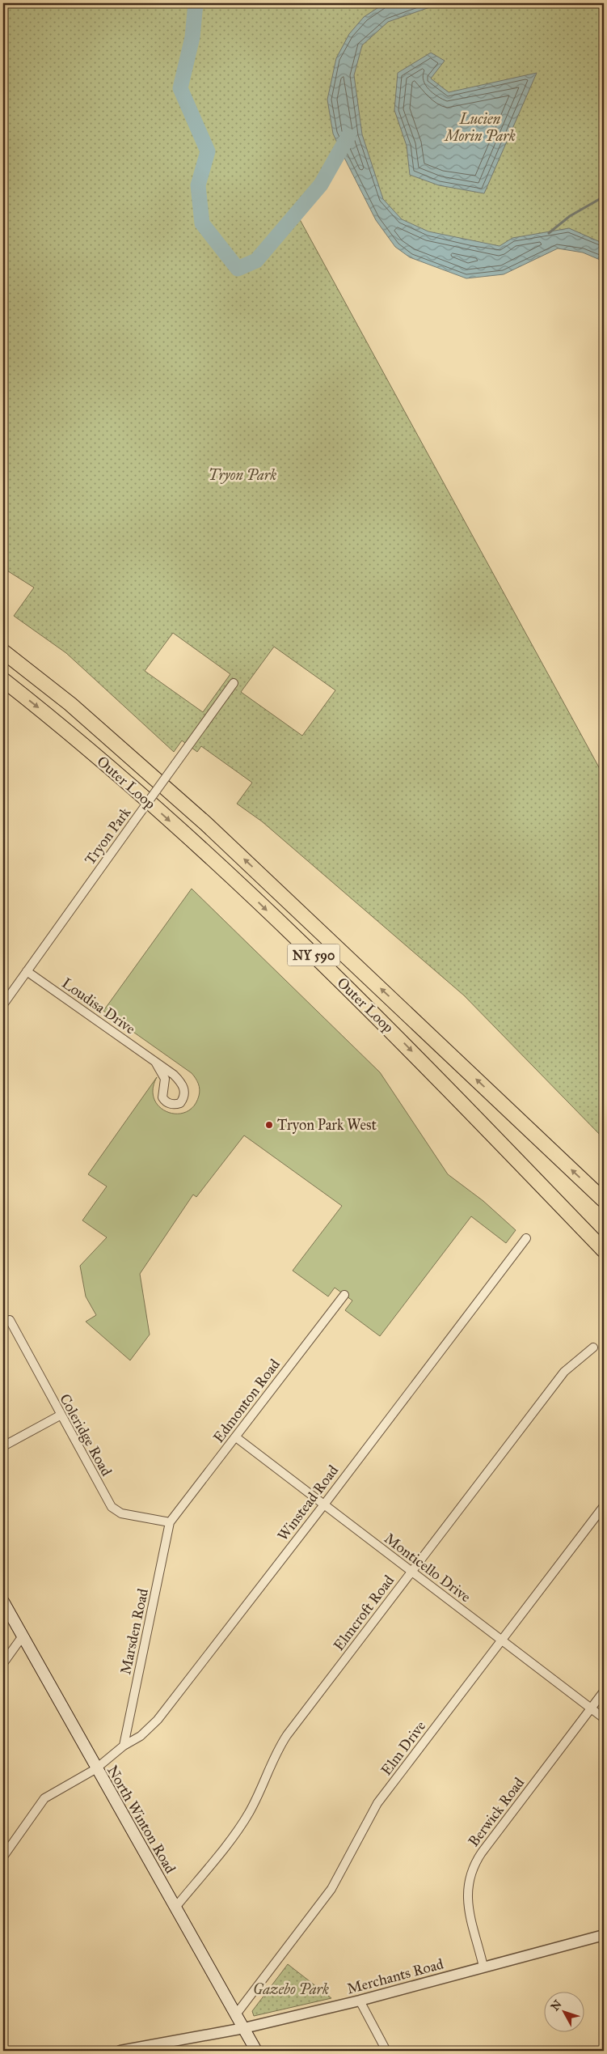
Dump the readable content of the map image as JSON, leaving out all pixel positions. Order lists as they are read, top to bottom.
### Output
{
  "streets": {
    "highway": ["Outer Loop", "NY 590"],
    "main road": ["North Winton Road"],
    "street": [
      "Tryon Park",
      "Loudisa Drive",
      "Edmonton Road",
      "Coleridge Road",
      "Winstead Road",
      "Monticello Drive",
      "Elmcroft Road",
      "Marsden Road",
      "Elm Drive",
      "Berwick Road",
      "Merchants Road"
    ]
  },
  "crossings": [
    ["Tryon Park", "Loudisa Drive"],
    ["Edmonton Road", "Coleridge Road"],
    ["Edmonton Road", "Monticello Drive"],
    ["Edmonton Road", "Marsden Road"],
    ["Coleridge Road", "Marsden Road"],
    ["Winstead Road", "Monticello Drive"],
    ["Winstead Road", "Marsden Road"],
    ["Winstead Road", "North Winton Road"],
    ["Monticello Drive", "Elmcroft Road"],
    ["Monticello Drive", "Elm Drive"],
    ["Monticello Drive", "Berwick Road"],
    ["Elmcroft Road", "North Winton Road"],
    ["Elm Drive", "North Winton Road"],
    ["Berwick Road", "Merchants Road"],
    ["North Winton Road", "Merchants Road"]
  ],
  "parks": ["Lucien Morin Park", "Tryon Park", "Gazebo Park"],
  "places": ["Tryon Park West"],
  "north": "top left"
}
